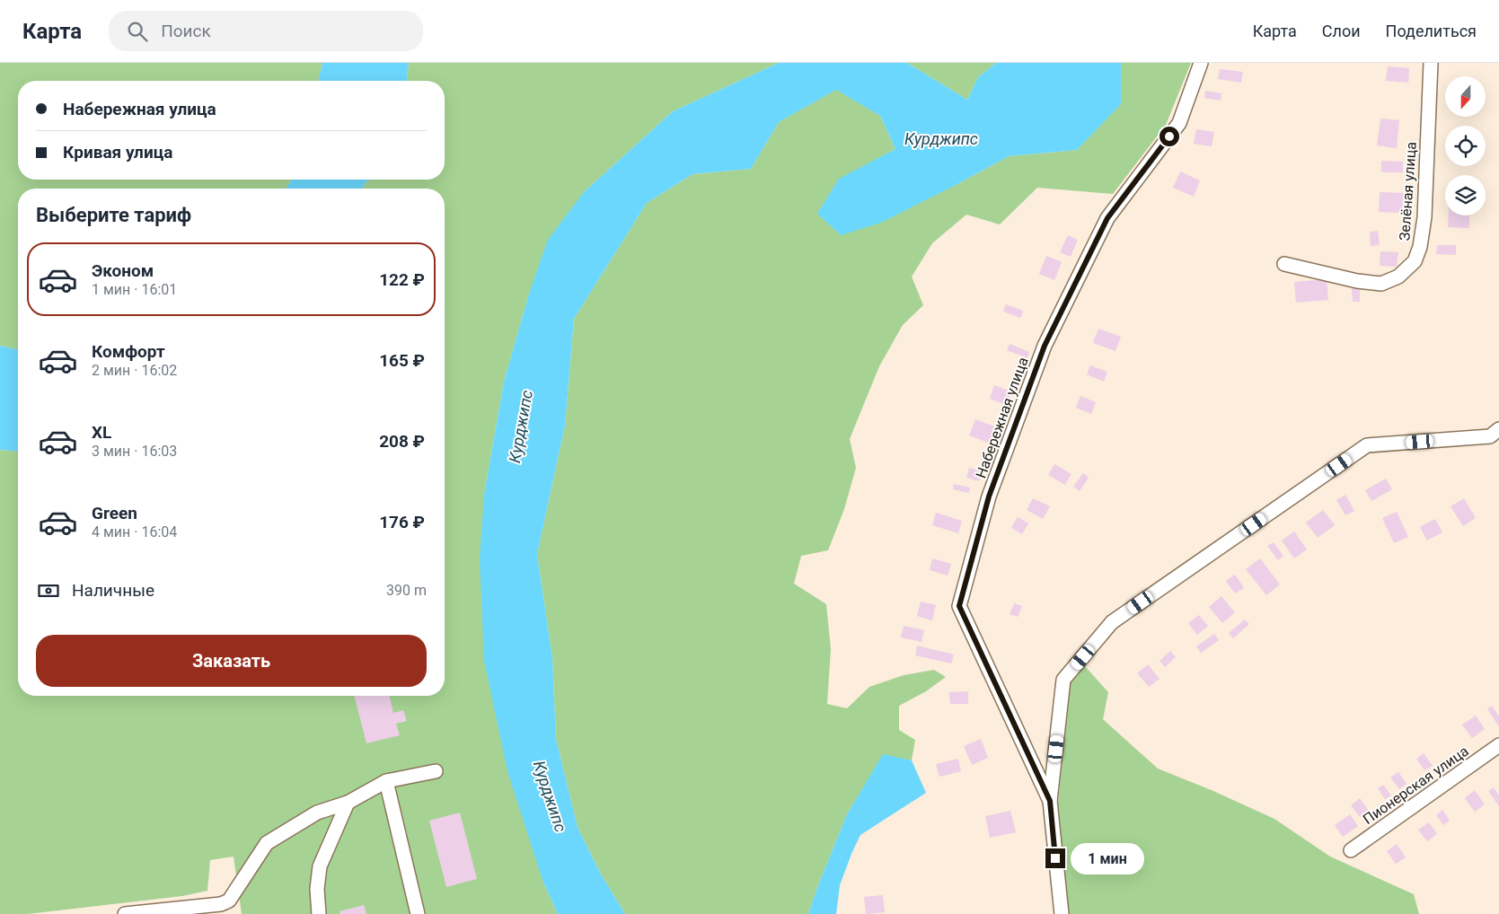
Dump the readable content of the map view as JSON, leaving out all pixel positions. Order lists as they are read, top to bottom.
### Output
{
  "streets": {
    "street": ["Зелёная улица", "Набережная улица", "Пионерская улица"]
  },
  "water": ["Курджипс"],
  "north": "bottom",
  "page": {
    "header": "Карта",
    "search": "Поиск",
    "nav": ["Карта", "Слои", "Поделиться"],
    "banner": ["Набережная улица", "Кривая улица"],
    "heading": "Выберите тариф",
    "list": [
      {
        "name": "Эконом",
        "note": "1 мин · 16:01",
        "value": "122 ₽"
      },
      {
        "name": "Комфорт",
        "note": "2 мин · 16:02",
        "value": "165 ₽"
      },
      {
        "name": "XL",
        "note": "3 мин · 16:03",
        "value": "208 ₽"
      },
      {
        "name": "Green",
        "note": "4 мин · 16:04",
        "value": "176 ₽"
      }
    ],
    "pay": ["Наличные", "390 m"],
    "buttons": "Заказать",
    "bubble": "1 мин"
  }
}
